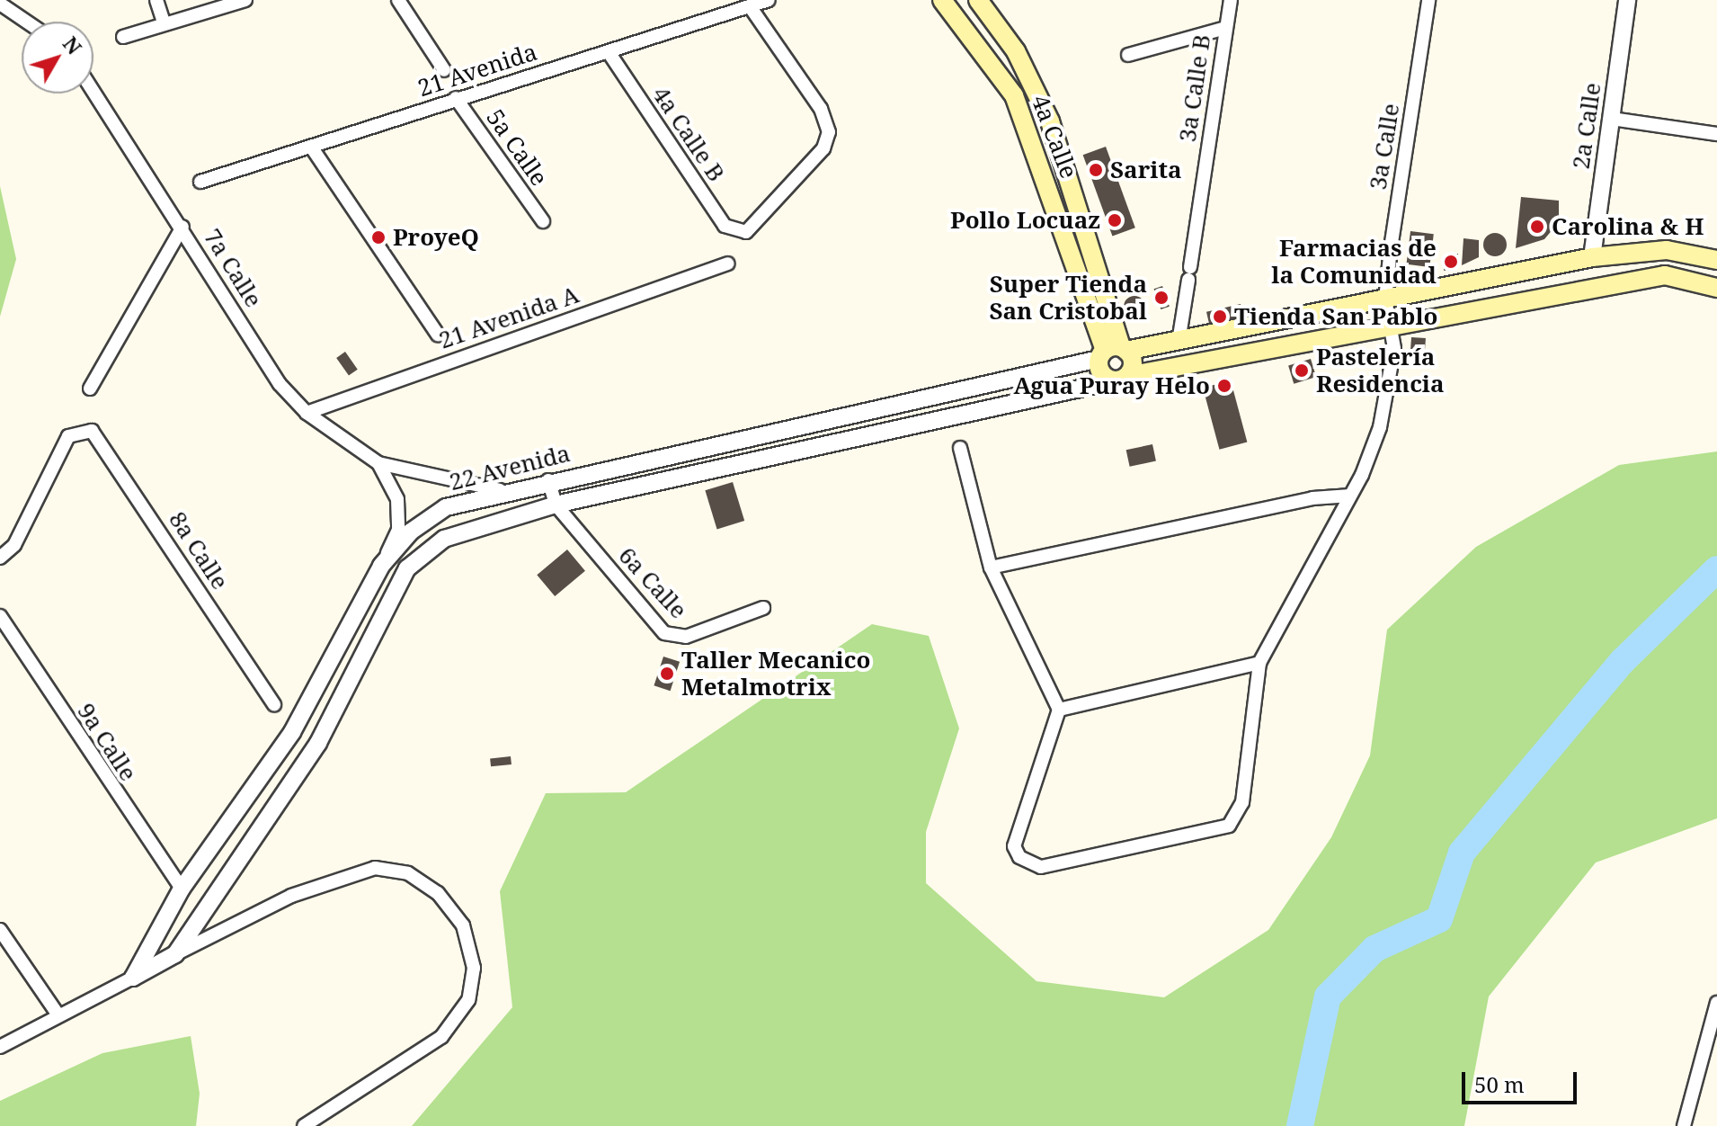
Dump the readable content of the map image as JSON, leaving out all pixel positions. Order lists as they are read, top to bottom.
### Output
{
  "streets": {
    "main road": ["4a Calle"],
    "street": [
      "21 Avenida",
      "3a Calle B",
      "2a Calle",
      "4a Calle B",
      "3a Calle",
      "5a Calle",
      "7a Calle",
      "21 Avenida A",
      "22 Avenida",
      "8a Calle",
      "6a Calle",
      "9a Calle"
    ]
  },
  "crossings": [
    ["21 Avenida", "4a Calle B"],
    ["21 Avenida", "5a Calle"],
    ["4a Calle", "22 Avenida"],
    ["7a Calle", "21 Avenida A"],
    ["7a Calle", "22 Avenida"],
    ["22 Avenida", "6a Calle"],
    ["22 Avenida", "9a Calle"]
  ],
  "places": [
    "Sarita",
    "Pollo Locuaz",
    "Carolina & H",
    "ProyeQ",
    "Farmacias de la Comunidad",
    "Super Tienda San Cristobal",
    "Tienda San Pablo",
    "Pastelería Residencia",
    "Agua Puray Helo",
    "Taller Mecanico Metalmotrix"
  ],
  "scale_bar": "50 m",
  "north": "top right"
}
